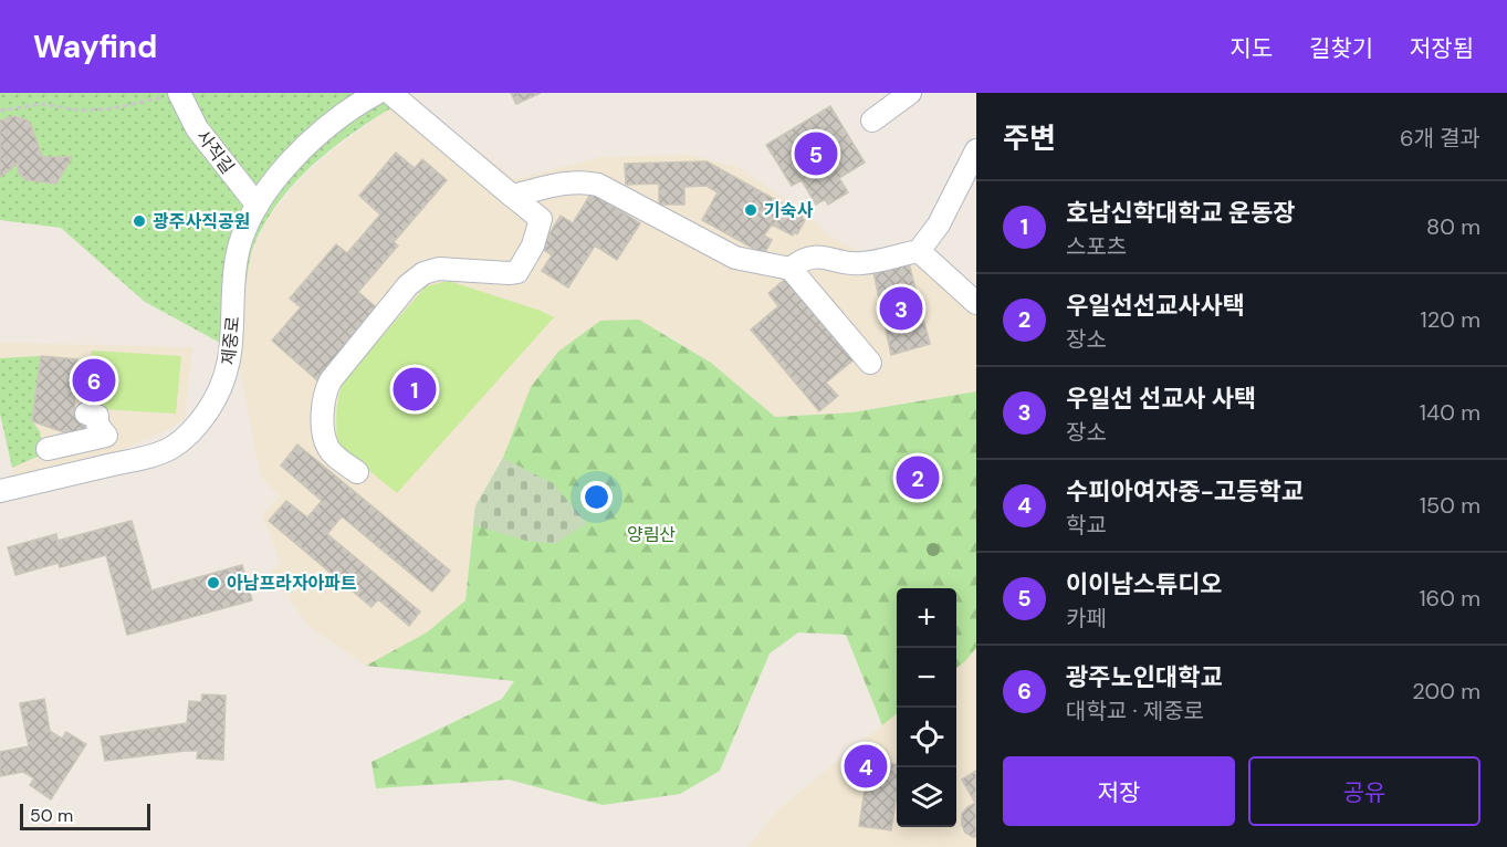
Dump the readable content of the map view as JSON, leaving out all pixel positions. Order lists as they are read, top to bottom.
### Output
{
  "streets": {
    "street": ["사직길", "제중로"]
  },
  "crossings": [
    ["사직길", "제중로"]
  ],
  "parks": ["양림산"],
  "places": ["기숙사", "광주사직공원", "아남프라자아파트"],
  "scale_bar": "50 m",
  "page": {
    "header": "Wayfind",
    "nav": ["지도", "길찾기", "저장됨"],
    "heading": ["주변", "6개 결과"],
    "pins": [
      "5",
      "3",
      "6",
      "1",
      "2",
      "4"
    ],
    "list": [
      {
        "mark": "1",
        "name": "호남신학대학교 운동장",
        "note": "스포츠",
        "value": "80 m"
      },
      {
        "mark": "2",
        "name": "우일선선교사사택",
        "note": "장소",
        "value": "120 m"
      },
      {
        "mark": "3",
        "name": "우일선 선교사 사택",
        "note": "장소",
        "value": "140 m"
      },
      {
        "mark": "4",
        "name": "수피아여자중-고등학교",
        "note": "학교",
        "value": "150 m"
      },
      {
        "mark": "5",
        "name": "이이남스튜디오",
        "note": "카페",
        "value": "160 m"
      },
      {
        "mark": "6",
        "name": "광주노인대학교",
        "note": "대학교 · 제중로",
        "value": "200 m"
      }
    ],
    "map_buttons": ["+", "−"],
    "buttons": ["저장", "공유"],
    "scale": "50 m"
  }
}
